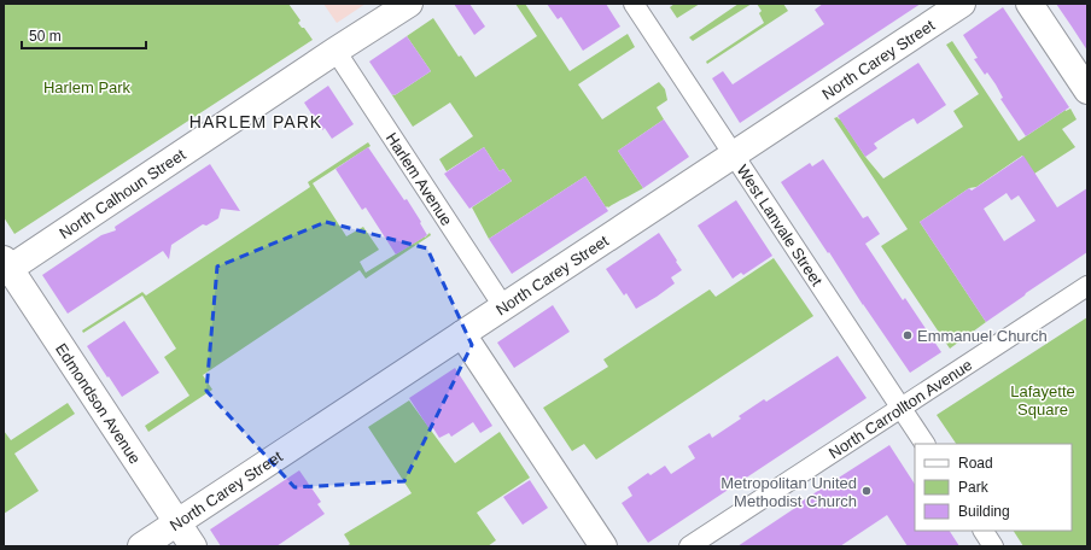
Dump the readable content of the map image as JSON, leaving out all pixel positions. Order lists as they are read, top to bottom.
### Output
{
  "streets": {
    "main road": ["North Carey Street", "North Calhoun Street", "Edmondson Avenue"],
    "street": ["Harlem Avenue", "West Lanvale Street", "North Carrollton Avenue"]
  },
  "crossings": [
    ["North Carey Street", "Harlem Avenue"],
    ["North Carey Street", "West Lanvale Street"],
    ["North Carey Street", "Edmondson Avenue"],
    ["Harlem Avenue", "North Calhoun Street"],
    ["North Calhoun Street", "Edmondson Avenue"],
    ["West Lanvale Street", "North Carrollton Avenue"]
  ],
  "districts": ["HARLEM PARK"],
  "parks": ["Harlem Park", "Lafayette Square"],
  "places": ["Emmanuel Church", "Metropolitan United Methodist Church"],
  "legend": ["Road", "Park", "Building"],
  "scale_bar": "50 m"
}
